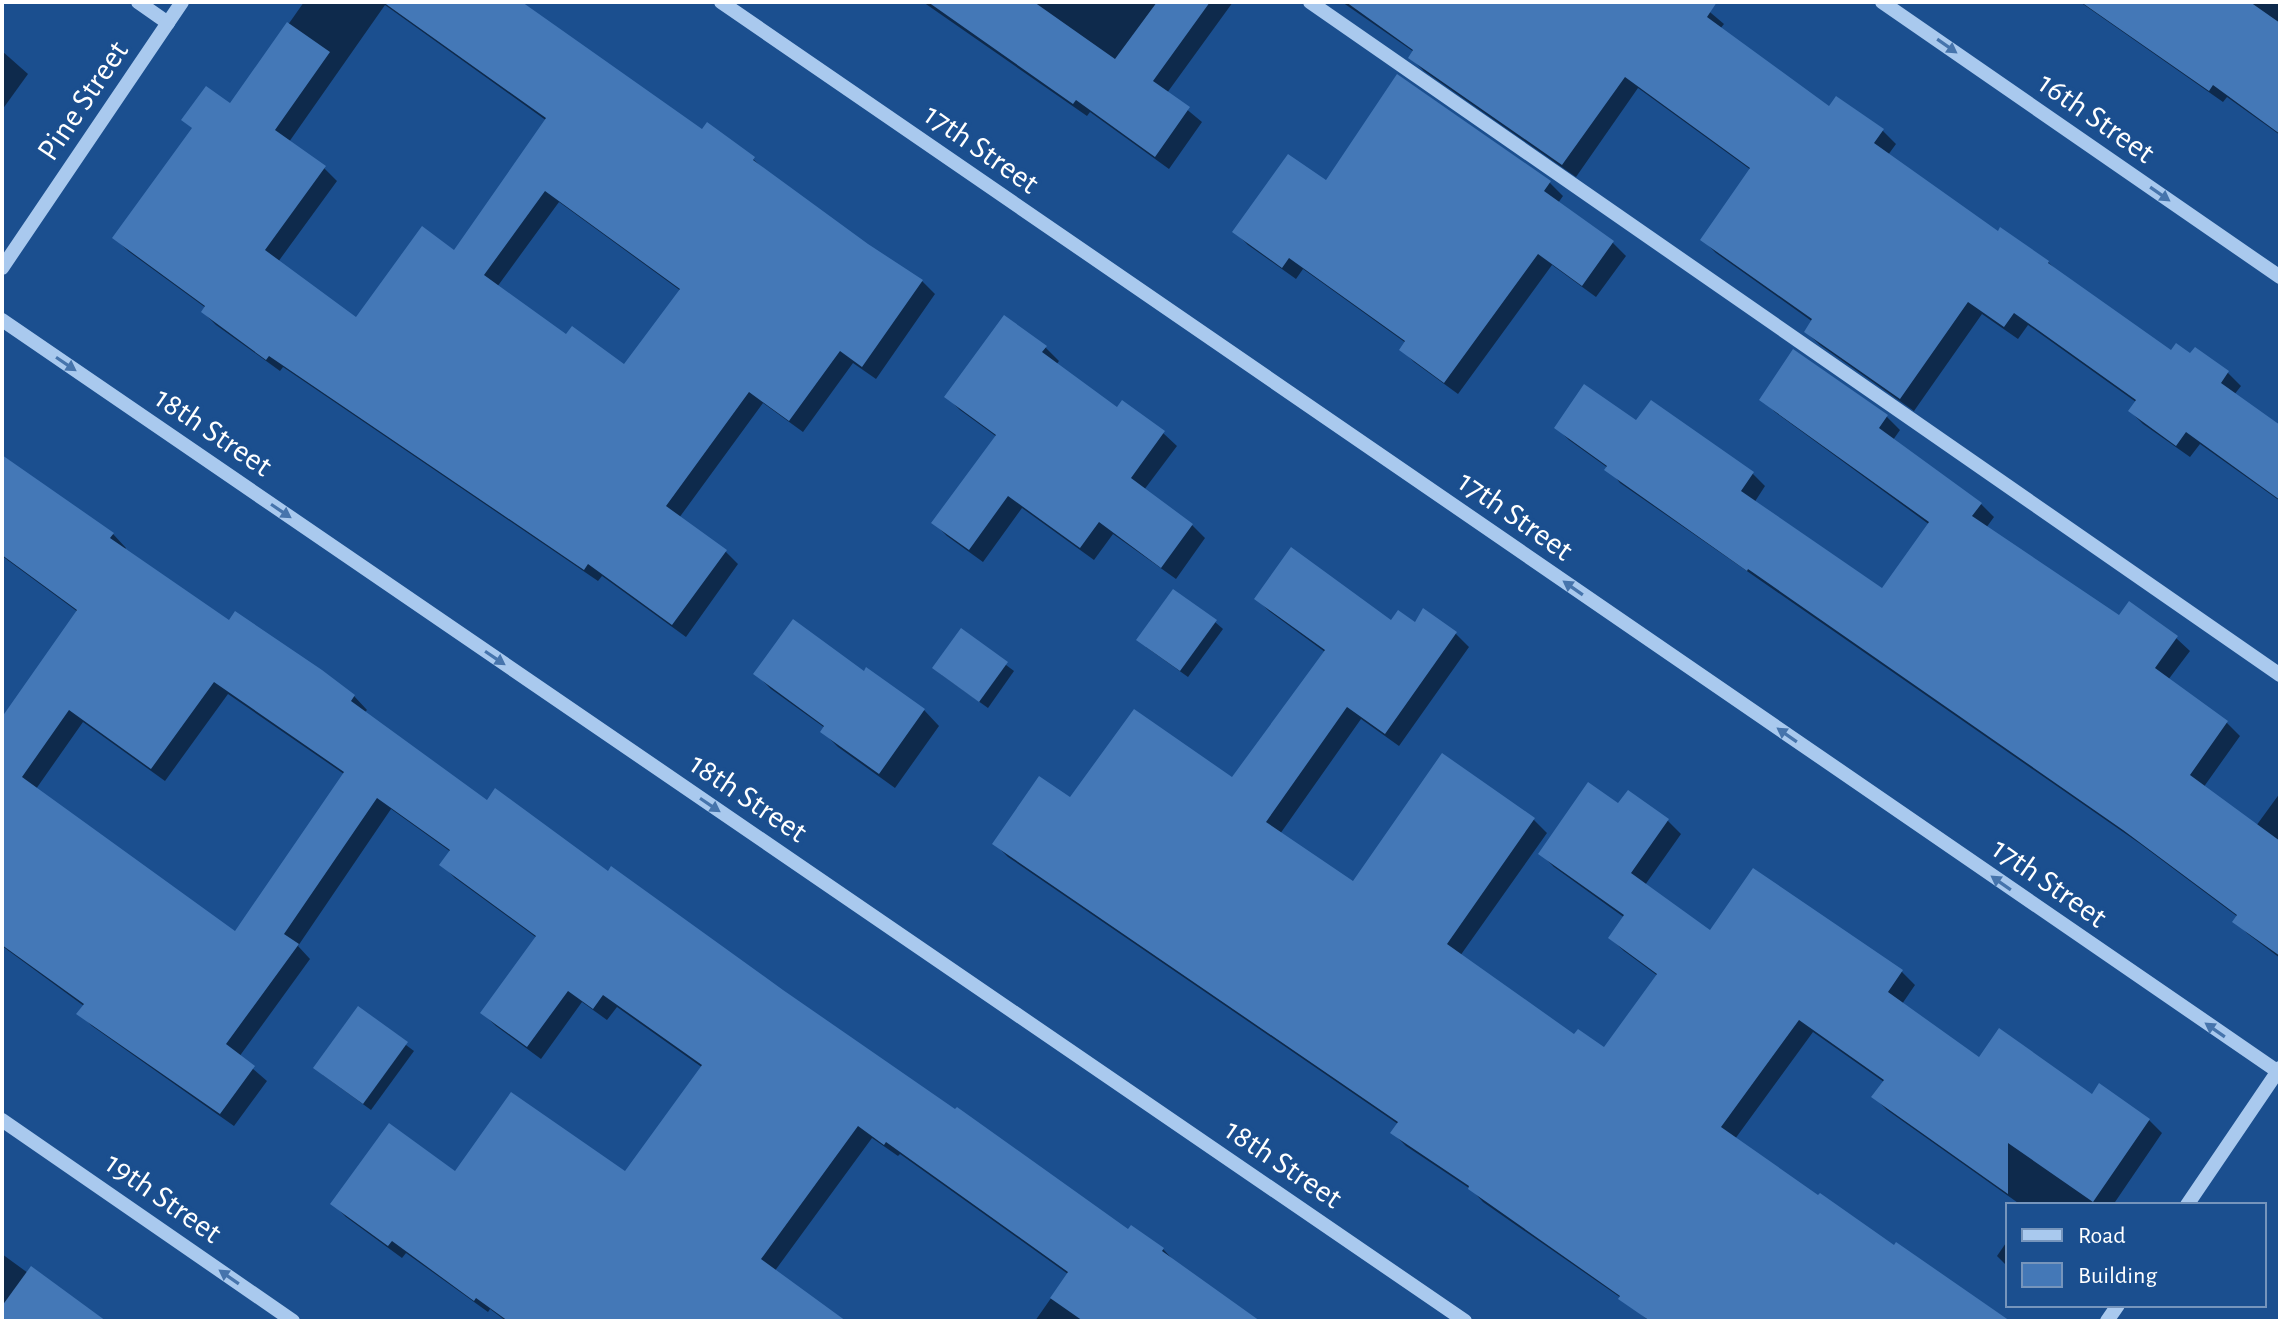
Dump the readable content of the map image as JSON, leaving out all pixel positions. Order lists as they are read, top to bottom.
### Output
{
  "streets": {
    "street": [
      "Pine Street",
      "16th Street",
      "17th Street",
      "18th Street",
      "19th Street"
    ]
  },
  "one_way": [
    "16th Street",
    "17th Street",
    "18th Street",
    "19th Street"
  ],
  "legend": ["Road", "Building"]
}
